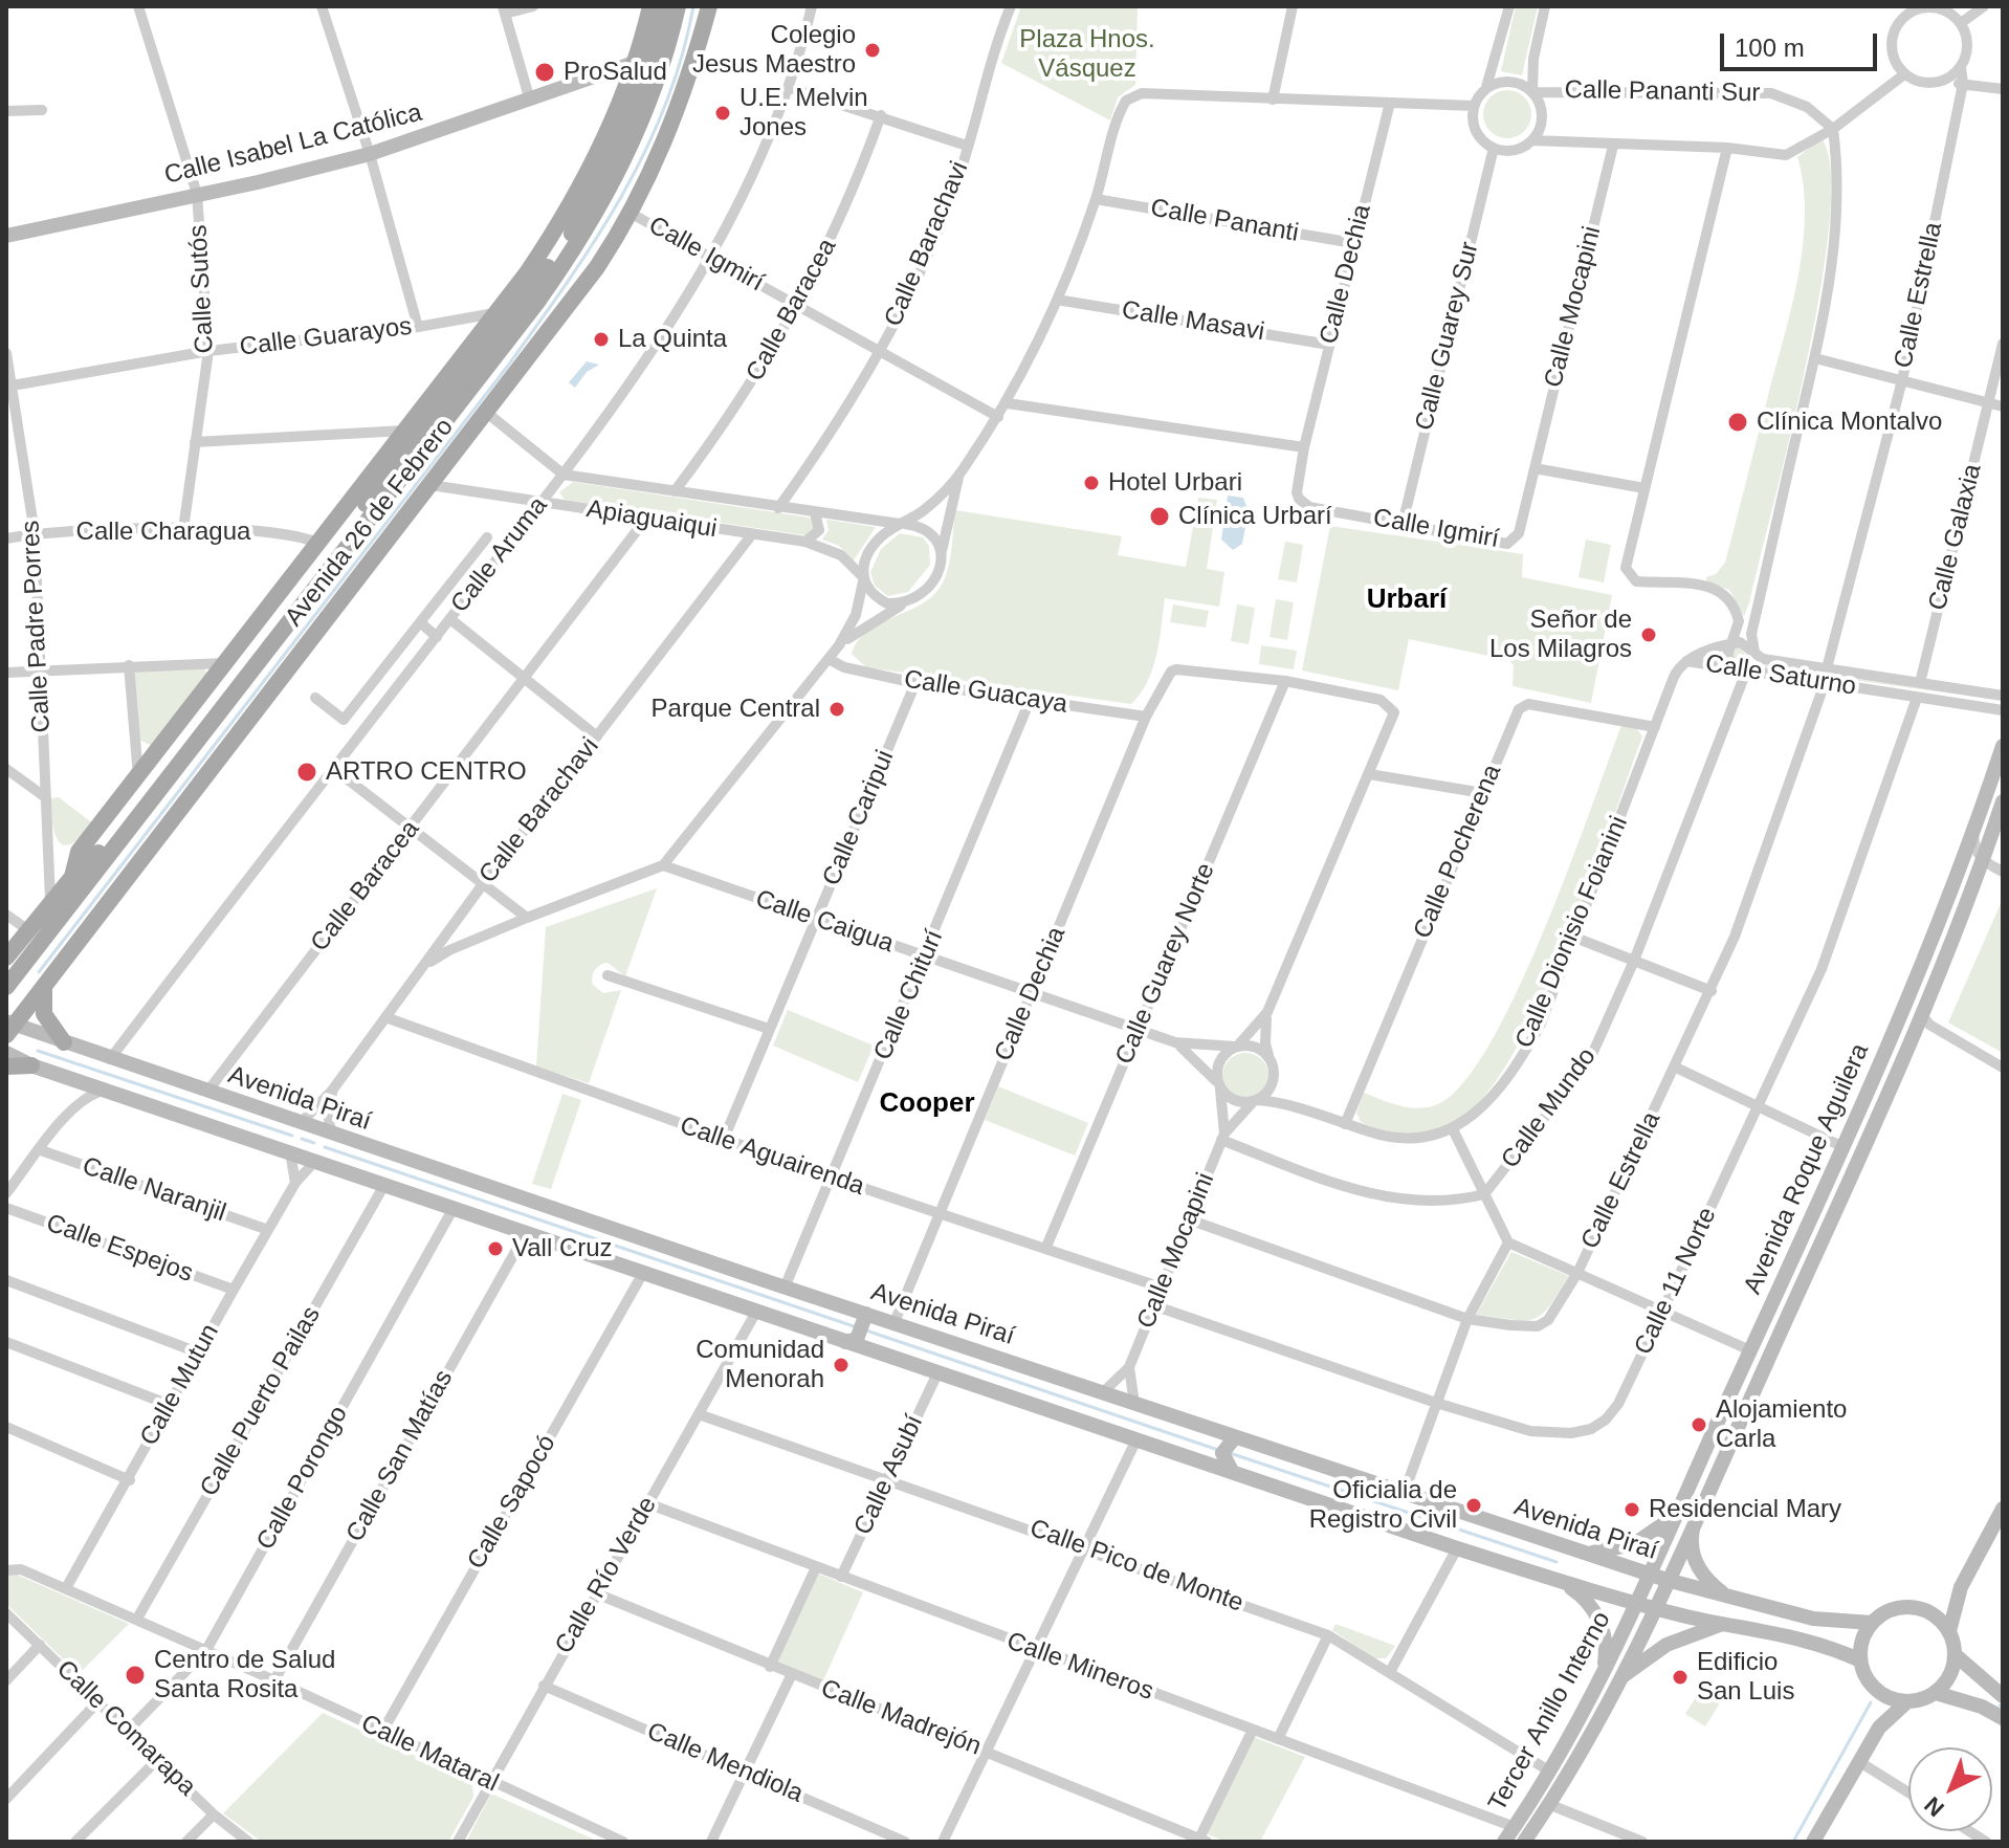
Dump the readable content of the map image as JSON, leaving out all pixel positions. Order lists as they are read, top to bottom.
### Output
{
  "streets": {
    "main road": [
      "Calle Isabel La Católica",
      "Avenida 26 de Febrero",
      "Avenida Piraí",
      "Avenida Roque Aguilera",
      "Tercer Anillo Interno"
    ],
    "street": [
      "Calle Pananti Sur",
      "Calle Pananti",
      "Calle Barachavi",
      "Calle Igmirí",
      "Calle Dechia",
      "Calle Sutós",
      "Calle Estrella",
      "Calle Mocapini",
      "Calle Baracea",
      "Calle Masavi",
      "Calle Guarey Sur",
      "Calle Guarayos",
      "Apiaguaiqui",
      "Calle Charagua",
      "Calle Galaxia",
      "Calle Aruma",
      "Calle Padre Porres",
      "Calle Saturno",
      "Calle Guacaya",
      "Calle Caripui",
      "Calle Pocherena",
      "Calle Caigua",
      "Calle Dionisio Foianini",
      "Calle Guarey Norte",
      "Calle Chiturí",
      "Calle Mundo",
      "Calle Aguairenda",
      "Calle Naranjil",
      "Calle Espejos",
      "Calle 11 Norte",
      "Calle Mutun",
      "Calle Puerto Pailas",
      "Calle San Matías",
      "Calle Asubí",
      "Calle Porongo",
      "Calle Sapocó",
      "Calle Pico de Monte",
      "Calle Río Verde",
      "Calle Mineros",
      "Calle Madrejón",
      "Calle Comarapa",
      "Calle Mataral",
      "Calle Mendiola"
    ]
  },
  "crossings": [
    ["Calle Pananti Sur", "Calle Guarey Sur"],
    ["Calle Isabel La Católica", "Calle Sutós"],
    ["Calle Isabel La Católica", "Avenida 26 de Febrero"],
    ["Calle Pananti", "Calle Dechia"],
    ["Calle Barachavi", "Calle Igmirí"],
    ["Calle Barachavi", "Apiaguaiqui"],
    ["Calle Barachavi", "Avenida Piraí"],
    ["Calle Barachavi", "Calle Aguairenda"],
    ["Calle Igmirí", "Calle Dechia"],
    ["Calle Igmirí", "Calle Mocapini"],
    ["Calle Igmirí", "Calle Baracea"],
    ["Calle Igmirí", "Calle Guarey Sur"],
    ["Calle Igmirí", "Avenida 26 de Febrero"],
    ["Calle Igmirí", "Calle Aruma"],
    ["Calle Dechia", "Calle Masavi"],
    ["Calle Dechia", "Calle Guacaya"],
    ["Calle Dechia", "Calle Caigua"],
    ["Calle Dechia", "Calle Guarey Norte"],
    ["Calle Dechia", "Avenida Piraí"],
    ["Calle Dechia", "Calle Aguairenda"],
    ["Calle Sutós", "Calle Guarayos"],
    ["Calle Sutós", "Calle Charagua"],
    ["Calle Estrella", "Calle Mocapini"],
    ["Calle Estrella", "Calle Saturno"],
    ["Calle Mocapini", "Calle Caigua"],
    ["Calle Mocapini", "Calle Dionisio Foianini"],
    ["Calle Mocapini", "Avenida Piraí"],
    ["Calle Mocapini", "Calle Mundo"],
    ["Calle Mocapini", "Calle Aguairenda"],
    ["Calle Mocapini", "Calle 11 Norte"],
    ["Calle Baracea", "Apiaguaiqui"],
    ["Calle Baracea", "Avenida Piraí"],
    ["Calle Guarayos", "Avenida 26 de Febrero"],
    ["Calle Guarayos", "Calle Padre Porres"],
    ["Apiaguaiqui", "Avenida 26 de Febrero"],
    ["Apiaguaiqui", "Calle Aruma"],
    ["Avenida 26 de Febrero", "Calle Charagua"],
    ["Avenida 26 de Febrero", "Calle Padre Porres"],
    ["Avenida 26 de Febrero", "Avenida Piraí"],
    ["Calle Charagua", "Calle Padre Porres"],
    ["Calle Galaxia", "Calle Saturno"],
    ["Calle Aruma", "Avenida Piraí"],
    ["Calle Saturno", "Calle Dionisio Foianini"],
    ["Calle Saturno", "Calle Mundo"],
    ["Calle Saturno", "Calle 11 Norte"],
    ["Calle Guacaya", "Calle Caripui"],
    ["Calle Guacaya", "Calle Chiturí"],
    ["Calle Caripui", "Calle Caigua"],
    ["Calle Caripui", "Calle Aguairenda"],
    ["Calle Pocherena", "Calle Dionisio Foianini"],
    ["Calle Caigua", "Calle Dionisio Foianini"],
    ["Calle Caigua", "Calle Guarey Norte"],
    ["Calle Caigua", "Calle Chiturí"],
    ["Calle Guarey Norte", "Calle Aguairenda"],
    ["Calle Chiturí", "Avenida Piraí"],
    ["Calle Chiturí", "Calle Aguairenda"],
    ["Avenida Piraí", "Avenida Roque Aguilera"],
    ["Avenida Roque Aguilera", "Tercer Anillo Interno"],
    ["Calle Naranjil", "Calle Mutun"],
    ["Calle Espejos", "Calle Mutun"],
    ["Calle Mutun", "Calle Mataral"],
    ["Calle Puerto Pailas", "Calle Mataral"],
    ["Calle San Matías", "Calle Mataral"],
    ["Calle Asubí", "Calle Pico de Monte"],
    ["Calle Asubí", "Calle Mineros"],
    ["Calle Porongo", "Calle Comarapa"],
    ["Calle Porongo", "Calle Mataral"],
    ["Calle Sapocó", "Calle Mataral"],
    ["Calle Pico de Monte", "Calle Río Verde"],
    ["Calle Pico de Monte", "Tercer Anillo Interno"],
    ["Calle Río Verde", "Calle Mineros"],
    ["Calle Río Verde", "Calle Madrejón"],
    ["Calle Río Verde", "Calle Mataral"],
    ["Calle Río Verde", "Calle Mendiola"],
    ["Calle Mineros", "Tercer Anillo Interno"]
  ],
  "districts": ["Urbarí", "Cooper"],
  "parks": ["Plaza Hnos. Vásquez"],
  "places": [
    "Colegio Jesus Maestro",
    "ProSalud",
    "U.E. Melvin Jones",
    "La Quinta",
    "Clínica Montalvo",
    "Hotel Urbari",
    "Clínica Urbarí",
    "Señor de Los Milagros",
    "Parque Central",
    "ARTRO CENTRO",
    "Vall Cruz",
    "Comunidad Menorah",
    "Alojamiento Carla",
    "Oficialia de Registro Civil",
    "Residencial Mary",
    "Centro de Salud Santa Rosita",
    "Edificio San Luis"
  ],
  "scale_bar": "100 m",
  "north": "bottom left"
}
